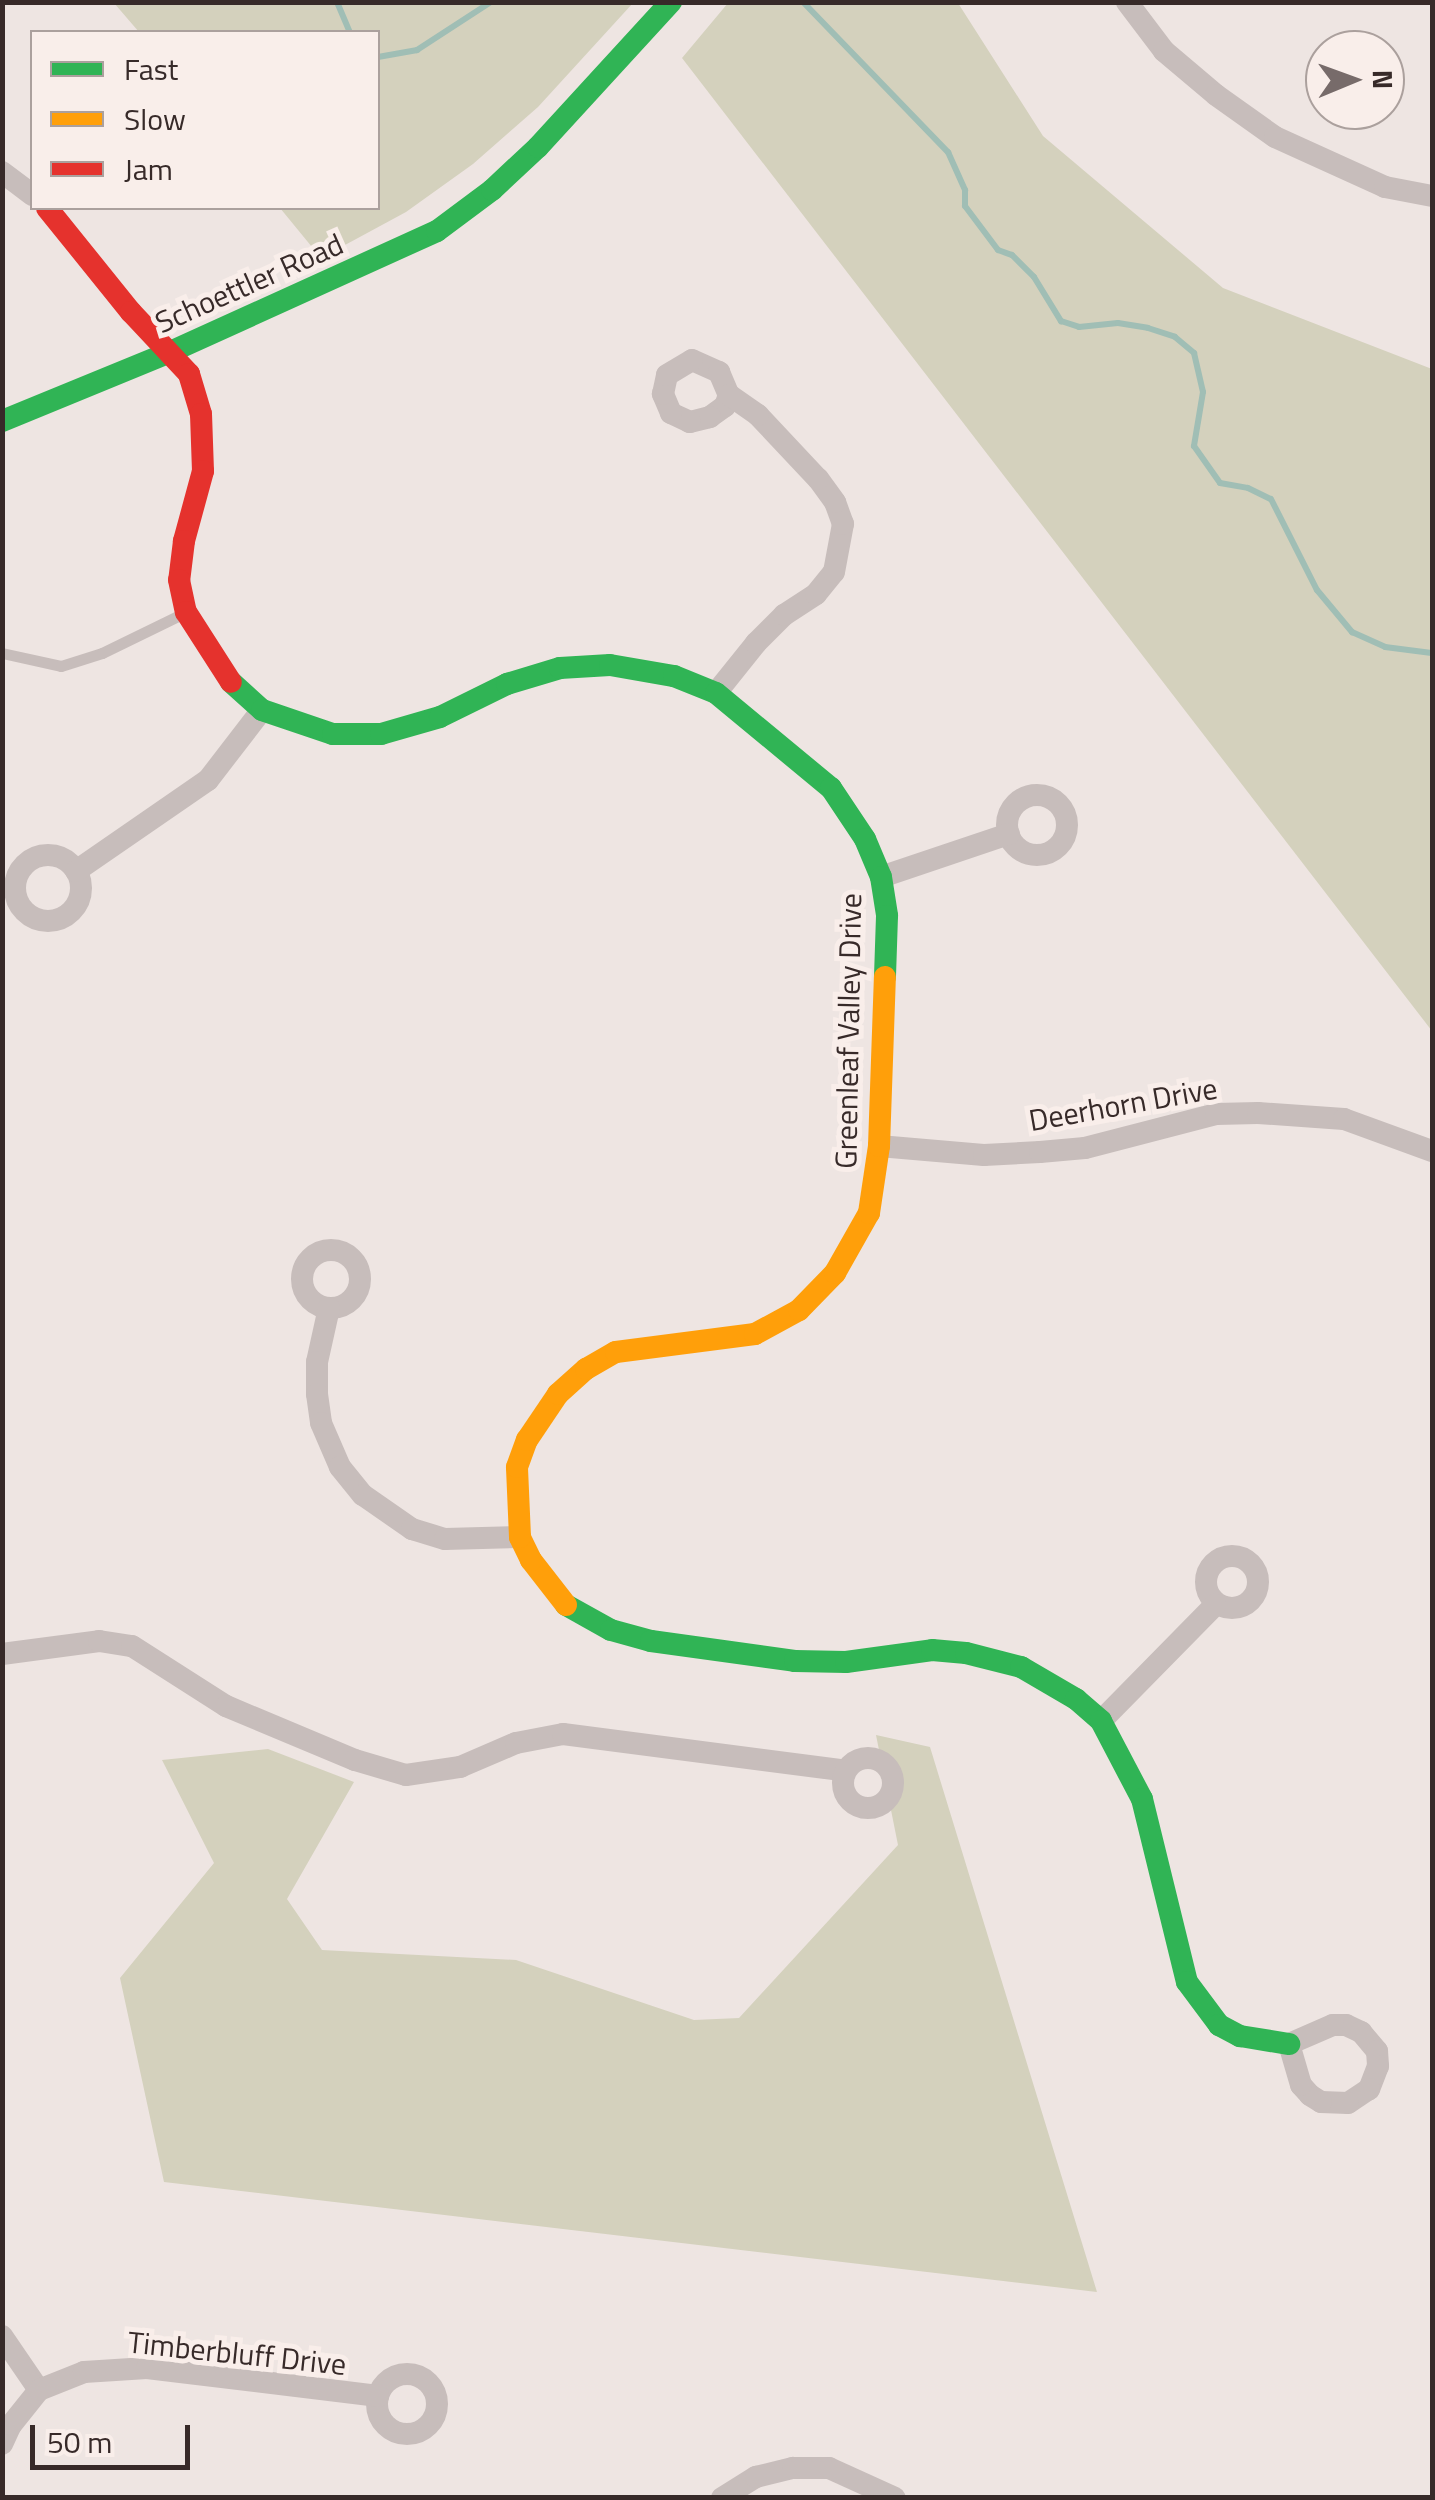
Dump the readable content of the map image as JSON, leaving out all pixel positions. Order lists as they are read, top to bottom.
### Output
{
  "streets": {
    "street": [
      "Schoettler Road",
      "Greenleaf Valley Drive",
      "Deerhorn Drive",
      "Timberbluff Drive"
    ]
  },
  "crossings": [
    ["Schoettler Road", "Greenleaf Valley Drive"],
    ["Greenleaf Valley Drive", "Deerhorn Drive"]
  ],
  "legend": ["Fast", "Slow", "Jam"],
  "scale_bar": "50 m",
  "north": "right"
}
